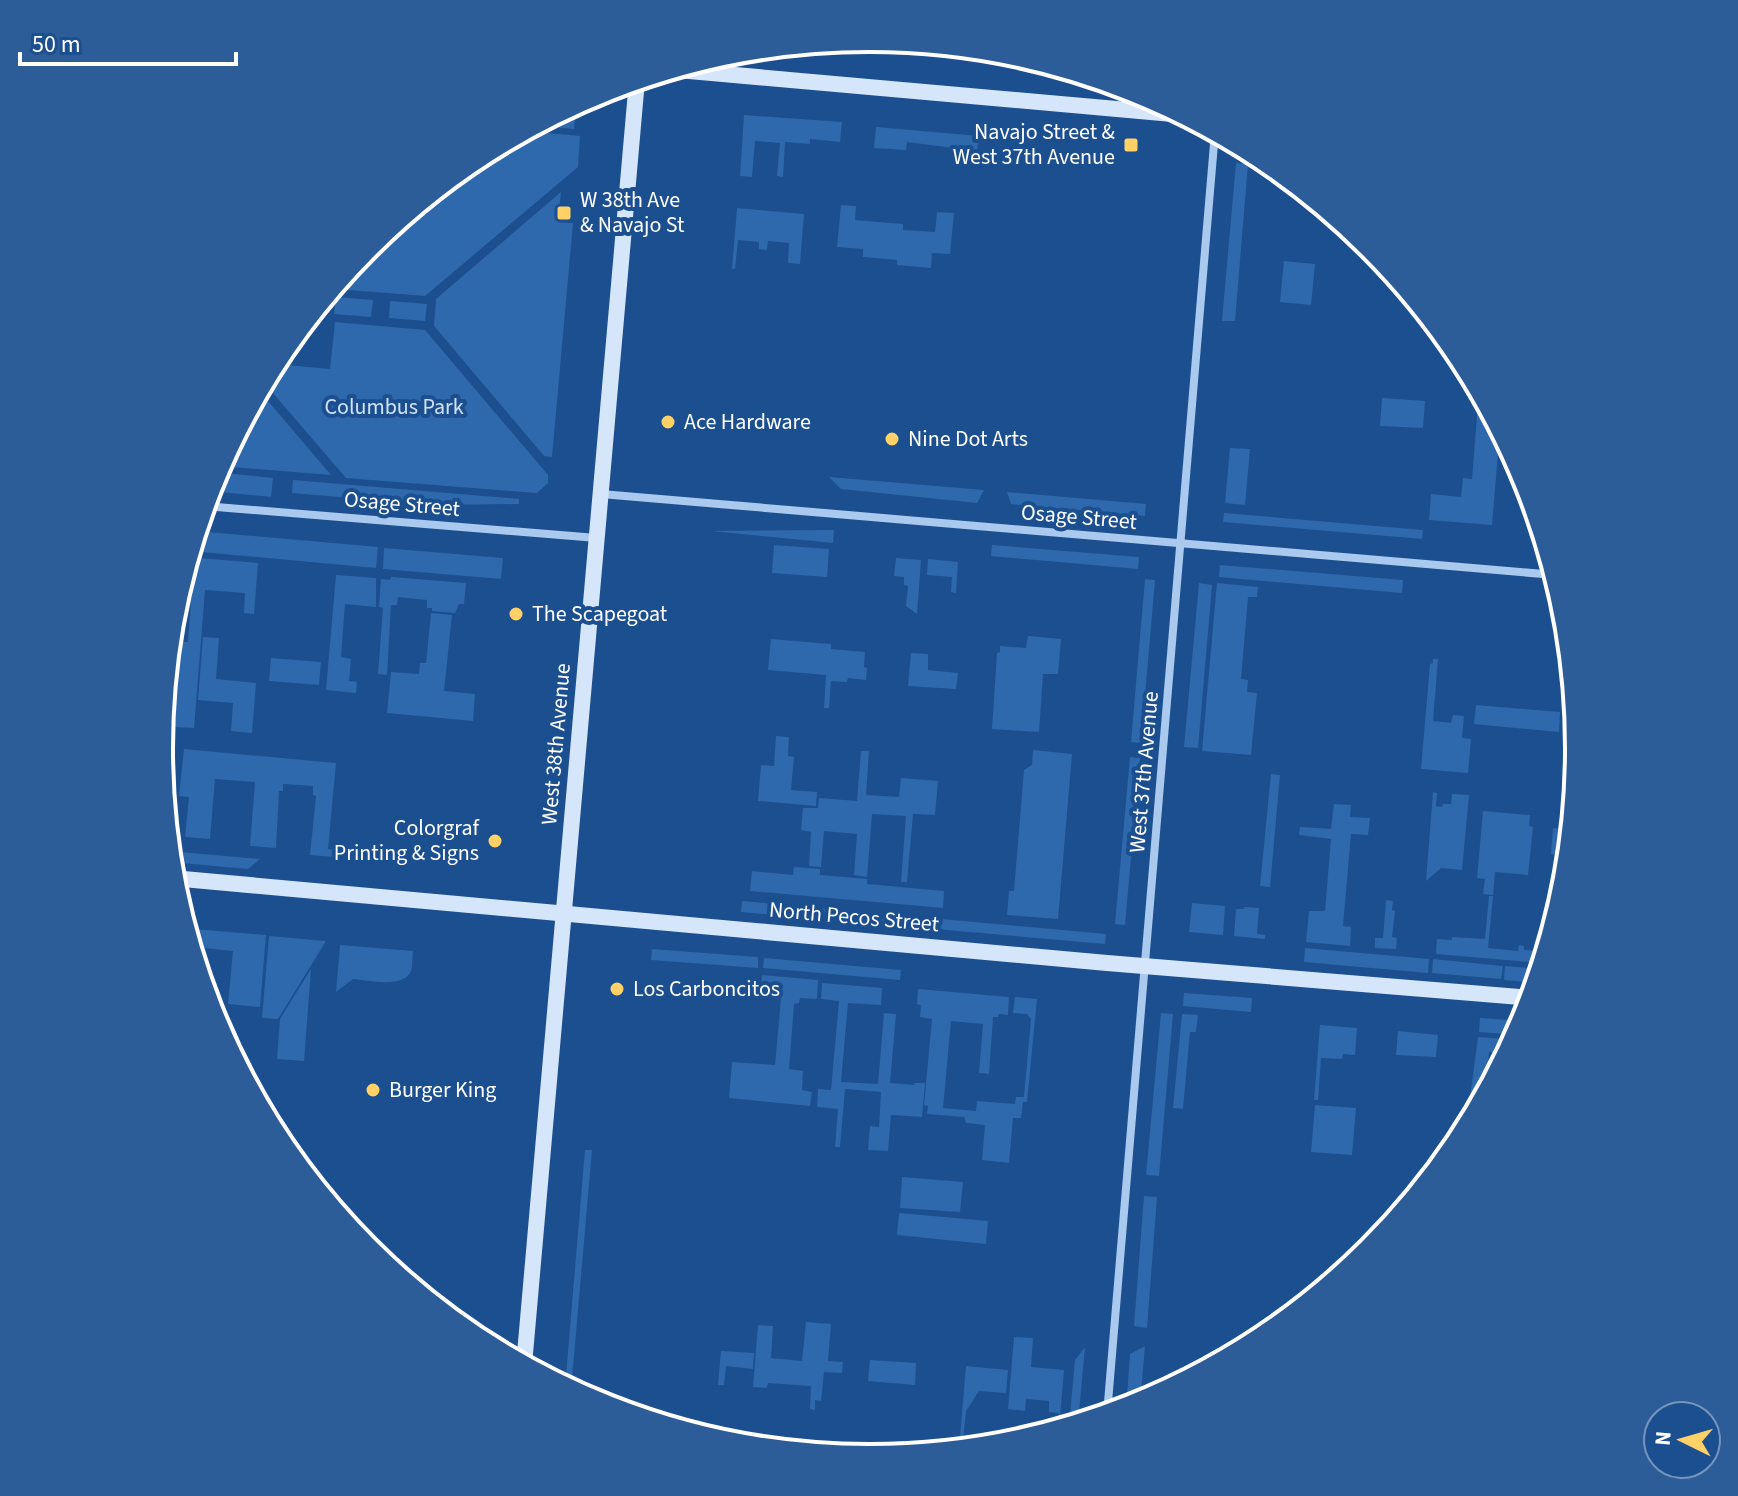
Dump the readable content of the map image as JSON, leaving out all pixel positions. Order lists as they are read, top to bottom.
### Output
{
  "streets": {
    "main road": ["West 38th Avenue", "North Pecos Street"],
    "street": ["Osage Street", "West 37th Avenue"]
  },
  "crossings": [
    ["Osage Street", "West 38th Avenue"],
    ["Osage Street", "West 37th Avenue"],
    ["West 38th Avenue", "North Pecos Street"],
    ["West 37th Avenue", "North Pecos Street"]
  ],
  "parks": ["Columbus Park"],
  "places": {
    "transit": ["Navajo Street & West 37th Avenue", "W 38th Ave & Navajo St"],
    "other": [
      "Ace Hardware",
      "Nine Dot Arts",
      "The Scapegoat",
      "Colorgraf Printing & Signs",
      "Los Carboncitos",
      "Burger King"
    ]
  },
  "scale_bar": "50 m",
  "north": "left"
}
